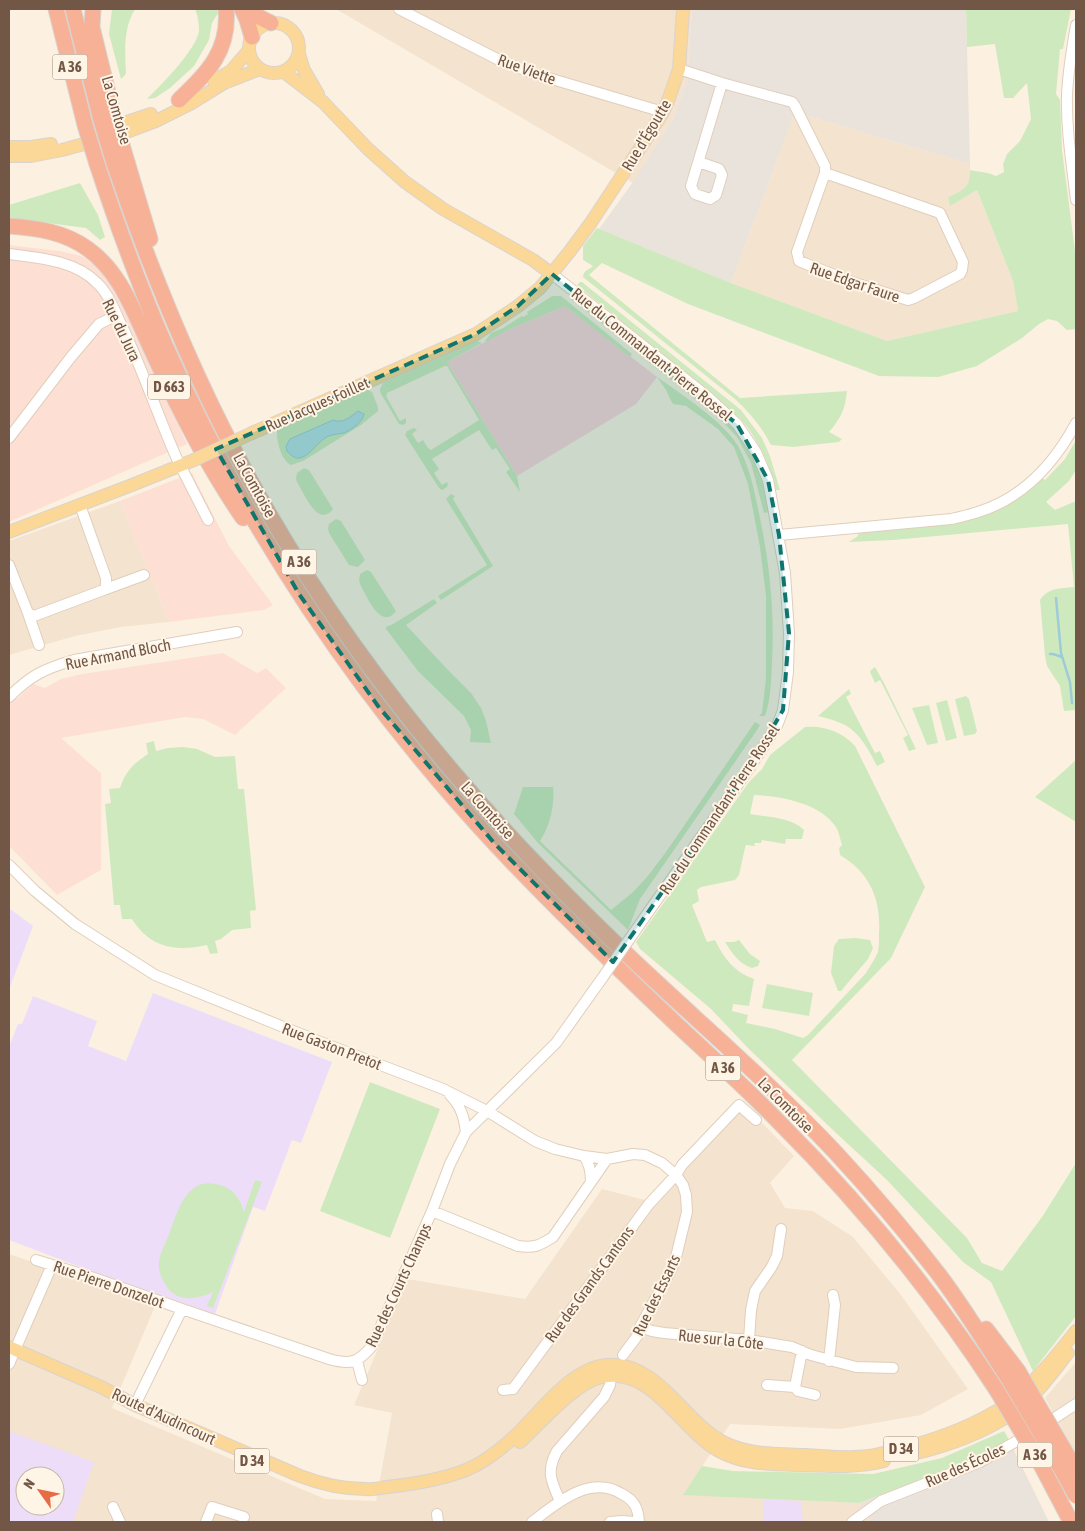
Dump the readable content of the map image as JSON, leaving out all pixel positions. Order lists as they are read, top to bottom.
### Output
{
  "streets": {
    "highway": ["A 36", "La Comtoise", "D 663"],
    "main road": [
      "Rue d'Égoutte",
      "Rue Jacques Foillet",
      "Route d'Audincourt",
      "D 34"
    ],
    "street": [
      "Rue Viette",
      "Rue Edgar Faure",
      "Rue du Jura",
      "Rue du Commandant Pierre Rossel",
      "Rue Armand Bloch",
      "Rue Gaston Pretot",
      "Rue Pierre Donzelot",
      "Rue des Grands Cantons",
      "Rue des Courts Champs",
      "Rue des Essarts",
      "Rue sur la Côte",
      "Rue des Écoles"
    ]
  },
  "crossings": [
    ["Rue Viette", "Rue d'Égoutte"],
    ["La Comtoise", "D 663"],
    ["Rue d'Égoutte", "Rue Jacques Foillet"],
    ["Rue du Jura", "Rue Jacques Foillet"],
    ["Rue du Commandant Pierre Rossel", "Rue Jacques Foillet"],
    ["Rue du Commandant Pierre Rossel", "Rue Gaston Pretot"],
    ["Rue du Commandant Pierre Rossel", "Rue des Courts Champs"],
    ["Rue Gaston Pretot", "Rue des Grands Cantons"],
    ["Rue Gaston Pretot", "Rue des Courts Champs"],
    ["Rue Gaston Pretot", "Rue des Essarts"],
    ["Rue Pierre Donzelot", "Rue des Courts Champs"],
    ["Rue des Grands Cantons", "Rue des Essarts"],
    ["Rue des Essarts", "Rue sur la Côte"],
    ["Route d'Audincourt", "D 34"]
  ],
  "north": "top left"
}
